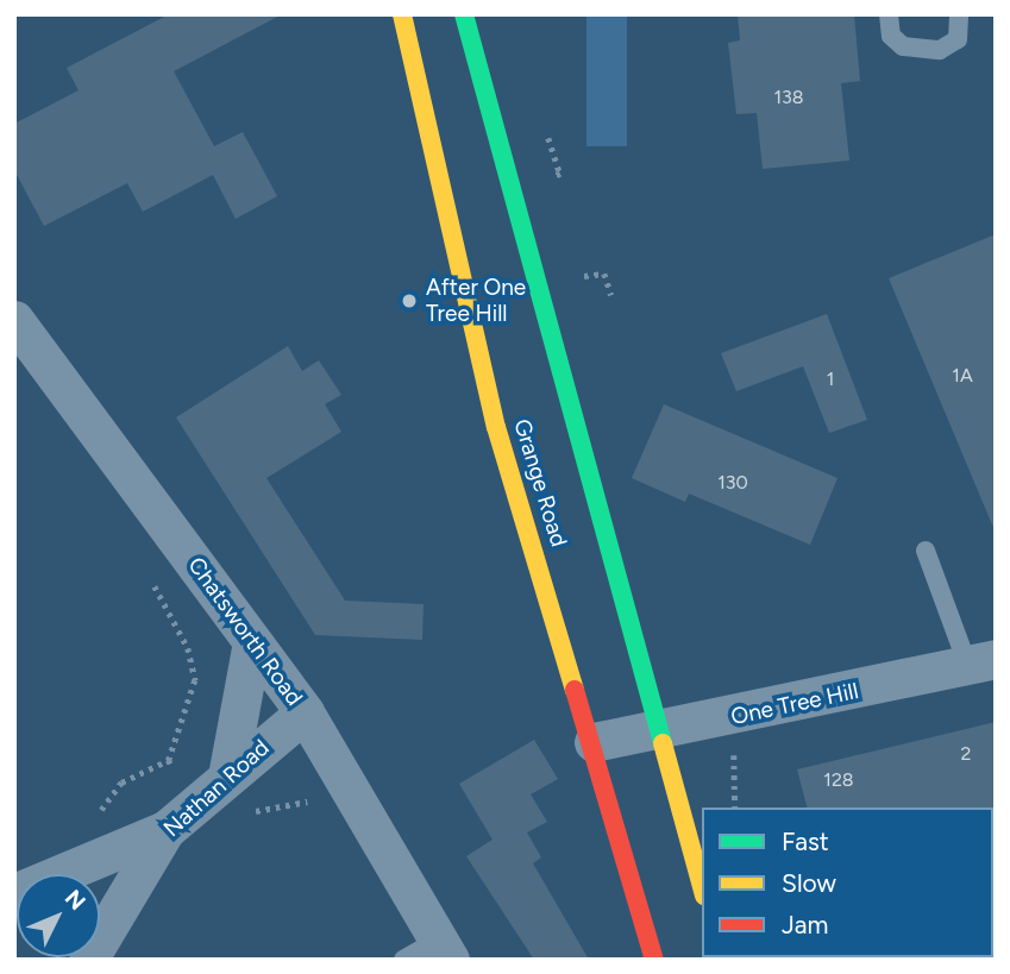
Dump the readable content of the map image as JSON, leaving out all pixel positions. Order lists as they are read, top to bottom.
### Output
{
  "streets": {
    "main road": ["Grange Road"],
    "street": ["Chatsworth Road", "One Tree Hill", "Nathan Road"]
  },
  "crossings": [
    ["Grange Road", "One Tree Hill"],
    ["Chatsworth Road", "Nathan Road"]
  ],
  "places": ["After One Tree Hill"],
  "house_numbers": [
    "138",
    "1A",
    "1",
    "130",
    "2",
    "128"
  ],
  "legend": ["Fast", "Slow", "Jam"],
  "north": "top right"
}
